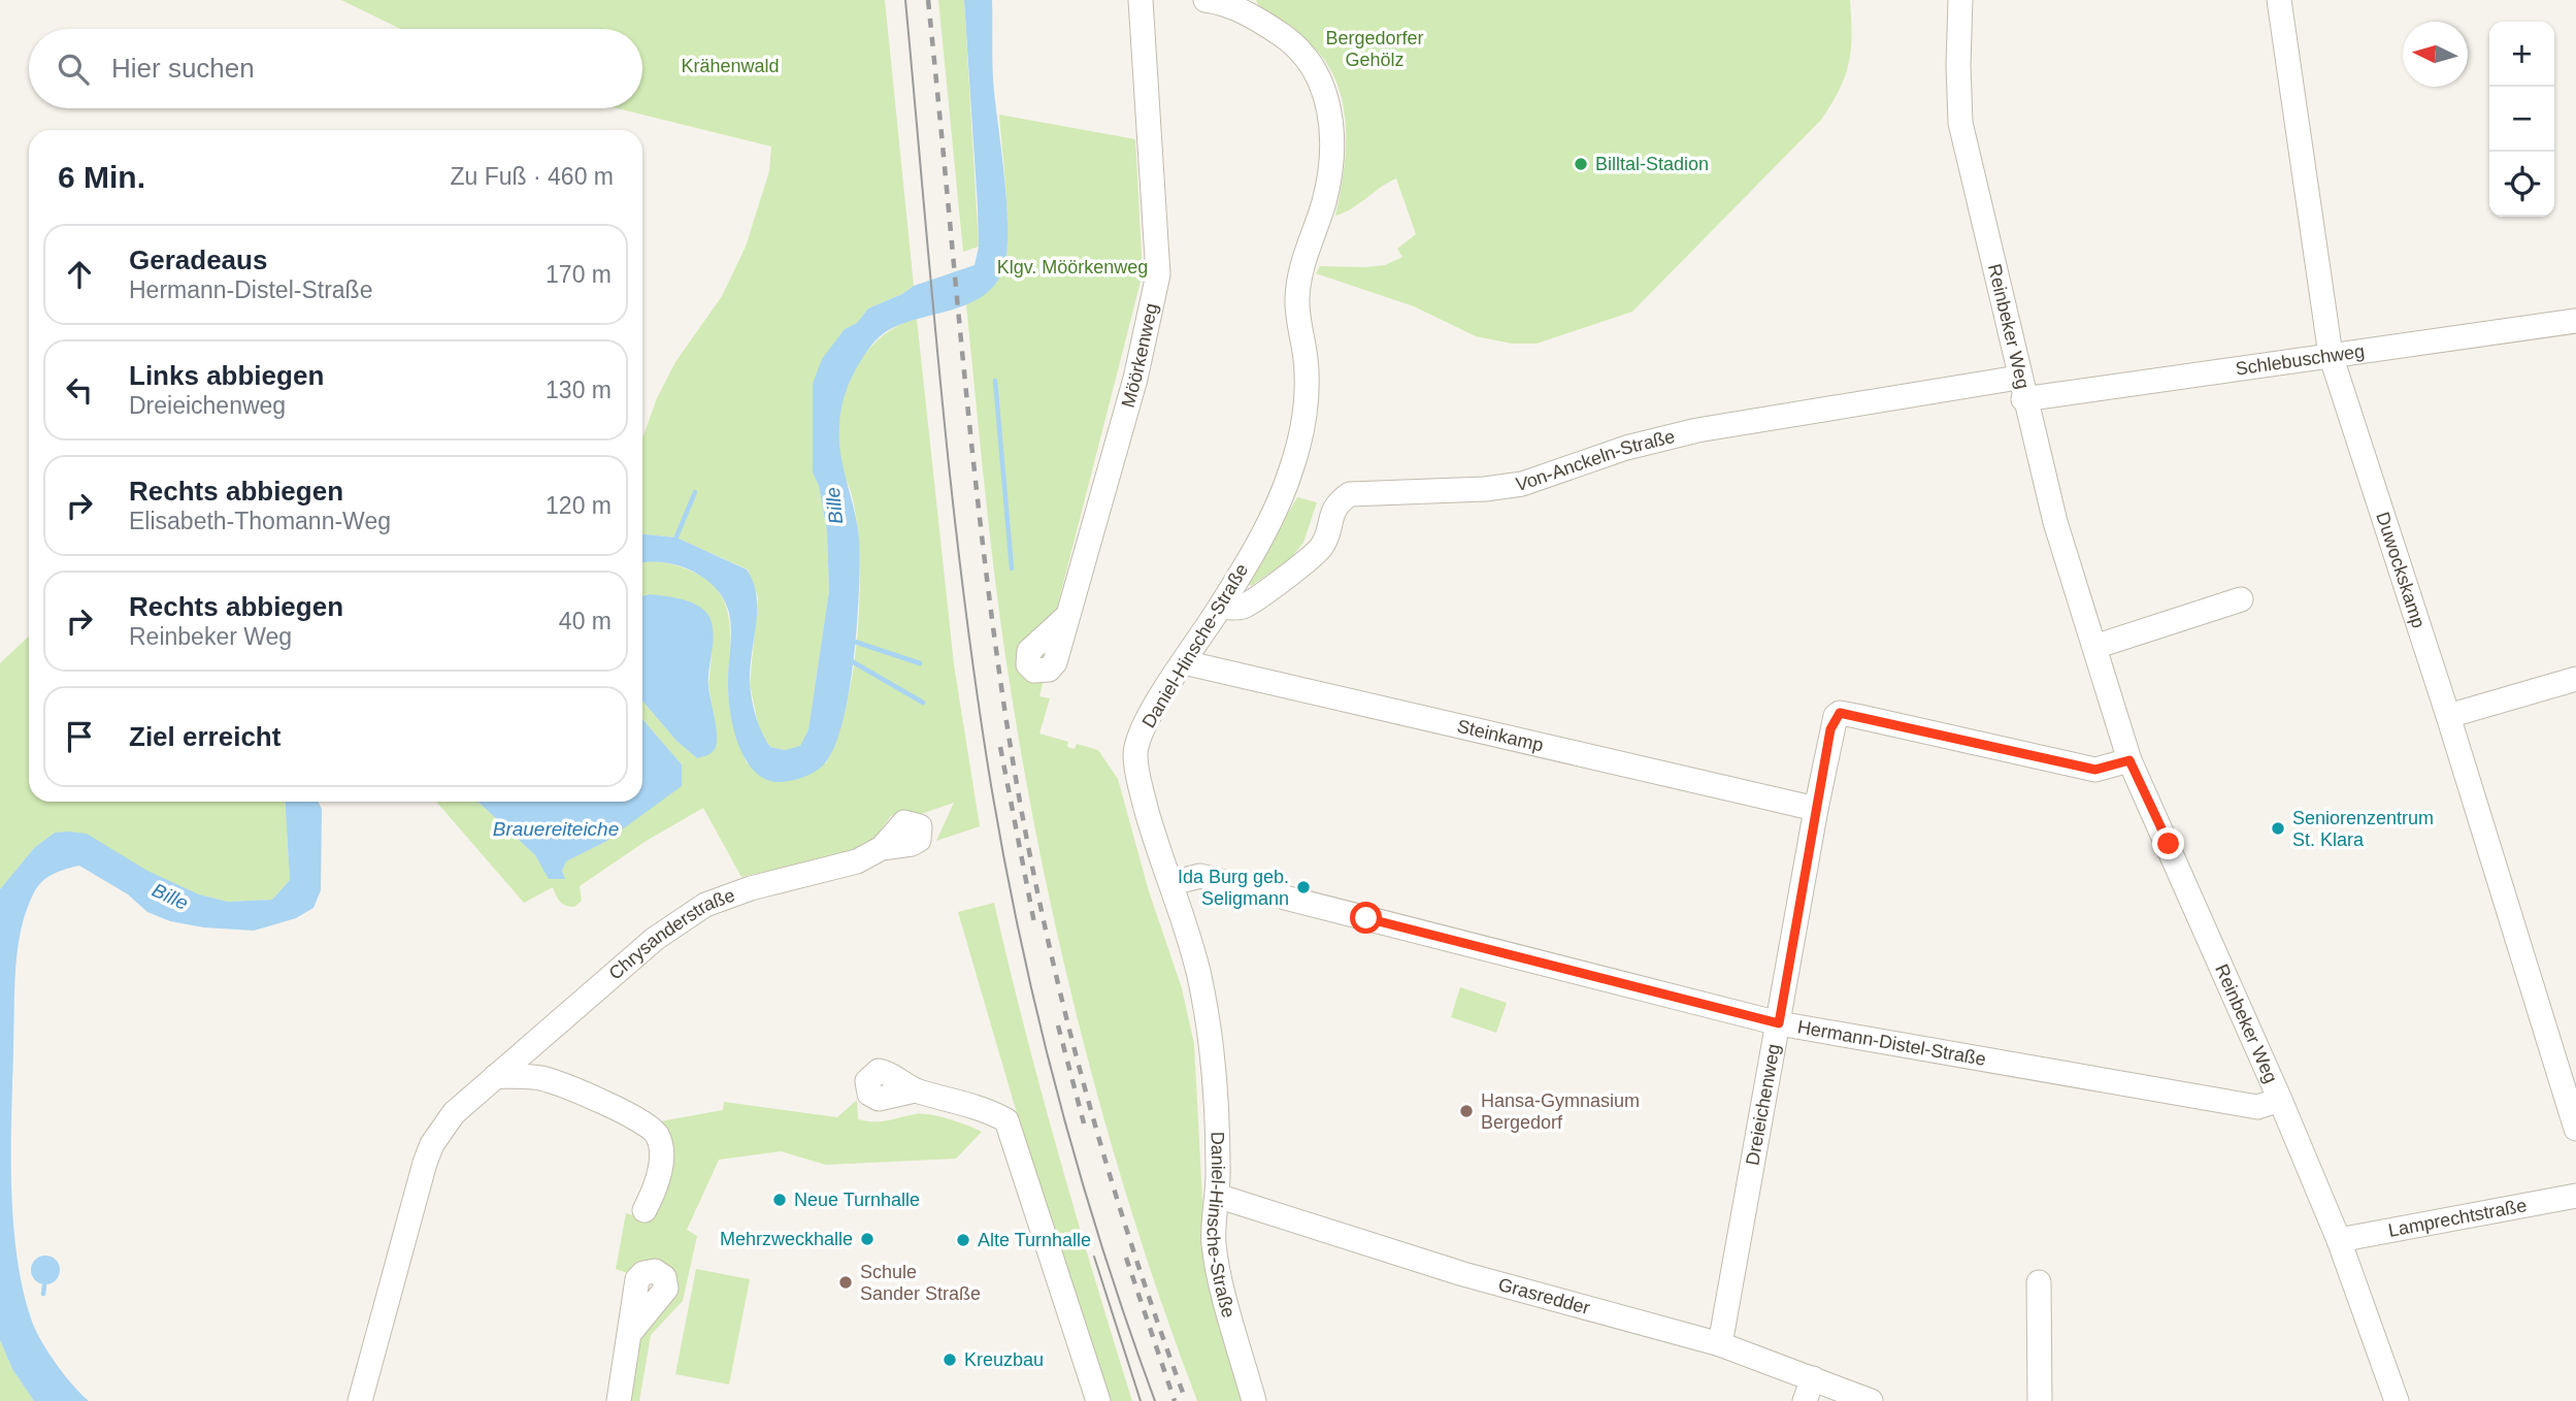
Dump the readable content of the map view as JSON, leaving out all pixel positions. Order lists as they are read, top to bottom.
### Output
{
  "streets": {
    "street": [
      "Reinbeker Weg",
      "Möörkenweg",
      "Schlebuschweg",
      "Von-Anckeln-Straße",
      "Duwockskamp",
      "Daniel-Hinsche-Straße",
      "Steinkamp",
      "Chrysanderstraße",
      "Hermann-Distel-Straße",
      "Dreieichenweg",
      "Lamprechtstraße",
      "Grasredder"
    ]
  },
  "crossings": [
    ["Reinbeker Weg", "Schlebuschweg"],
    ["Reinbeker Weg", "Von-Anckeln-Straße"],
    ["Reinbeker Weg", "Hermann-Distel-Straße"],
    ["Reinbeker Weg", "Dreieichenweg"],
    ["Reinbeker Weg", "Lamprechtstraße"],
    ["Schlebuschweg", "Von-Anckeln-Straße"],
    ["Schlebuschweg", "Duwockskamp"],
    ["Von-Anckeln-Straße", "Daniel-Hinsche-Straße"],
    ["Daniel-Hinsche-Straße", "Steinkamp"],
    ["Daniel-Hinsche-Straße", "Hermann-Distel-Straße"],
    ["Daniel-Hinsche-Straße", "Grasredder"],
    ["Steinkamp", "Dreieichenweg"],
    ["Hermann-Distel-Straße", "Dreieichenweg"],
    ["Dreieichenweg", "Grasredder"]
  ],
  "water": ["Bille", "Brauereiteiche"],
  "parks": ["Bergedorfer Gehölz", "Krähenwald", "Klgv. Möörkenweg"],
  "places": [
    "Billtal-Stadion",
    "Seniorenzentrum St. Klara",
    "Ida Burg geb. Seligmann",
    "Hansa-Gymnasium Bergedorf",
    "Neue Turnhalle",
    "Mehrzweckhalle",
    "Alte Turnhalle",
    "Schule Sander Straße",
    "Kreuzbau"
  ],
  "north": "left",
  "page": {
    "map_buttons": ["+", "−"],
    "search": "Hier suchen",
    "heading": ["6 Min.", "Zu Fuß · 460 m"],
    "list": [
      ["Geradeaus", "Hermann-Distel-Straße", "170 m"],
      ["Links abbiegen", "Dreieichenweg", "130 m"],
      ["Rechts abbiegen", "Elisabeth-Thomann-Weg", "120 m"],
      ["Rechts abbiegen", "Reinbeker Weg", "40 m"],
      "Ziel erreicht"
    ]
  }
}
